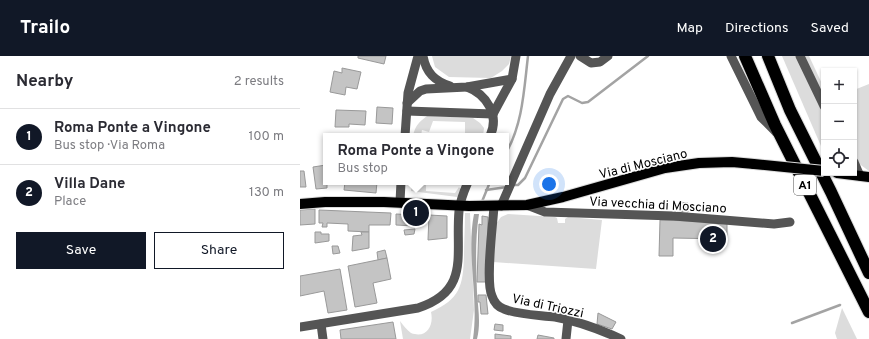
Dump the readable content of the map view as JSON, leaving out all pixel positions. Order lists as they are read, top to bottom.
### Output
{
  "streets": {
    "highway": ["A1"],
    "main road": ["Via di Mosciano"],
    "street": ["Via vecchia di Mosciano", "Via di Triozzi"]
  },
  "crossings": [
    ["Via di Mosciano", "Via vecchia di Mosciano"],
    ["Via di Mosciano", "Via di Triozzi"]
  ],
  "page": {
    "header": "Trailo",
    "nav": ["Map", "Directions", "Saved"],
    "heading": ["Nearby", "2 results"],
    "map_buttons": ["+", "−"],
    "list": [
      {
        "mark": "1",
        "name": "Roma Ponte a Vingone",
        "note": "Bus stop · Via Roma",
        "value": "100 m"
      },
      {
        "mark": "2",
        "name": "Villa Dane",
        "note": "Place",
        "value": "130 m"
      }
    ],
    "popup": ["Roma Ponte a Vingone", "Bus stop"],
    "pins": ["1", "2"],
    "buttons": ["Save", "Share"]
  }
}
